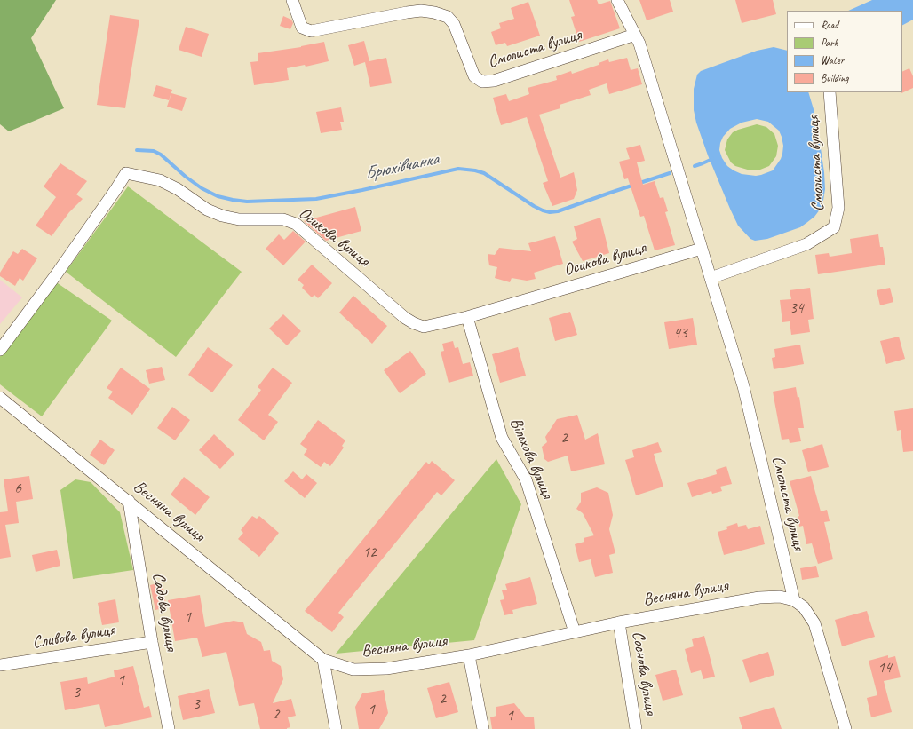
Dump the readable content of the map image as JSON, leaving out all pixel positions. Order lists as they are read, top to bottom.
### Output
{
  "streets": {
    "street": [
      "Смолиста вулиця",
      "Осикова вулиця",
      "Вільхова вулиця",
      "Весняна вулиця",
      "Садова вулиця",
      "Сливова вулиця",
      "Соснова вулиця"
    ]
  },
  "crossings": [
    ["Смолиста вулиця", "Осикова вулиця"],
    ["Смолиста вулиця", "Весняна вулиця"],
    ["Осикова вулиця", "Вільхова вулиця"],
    ["Вільхова вулиця", "Весняна вулиця"],
    ["Весняна вулиця", "Садова вулиця"],
    ["Весняна вулиця", "Соснова вулиця"],
    ["Садова вулиця", "Сливова вулиця"]
  ],
  "water": ["Брюхівчанка"],
  "house_numbers": [
    "34",
    "43",
    "2",
    "6",
    "12",
    "1",
    "14",
    "1",
    "3",
    "2",
    "3",
    "1",
    "2",
    "1"
  ],
  "legend": [
    "Road",
    "Park",
    "Water",
    "Building"
  ]
}
